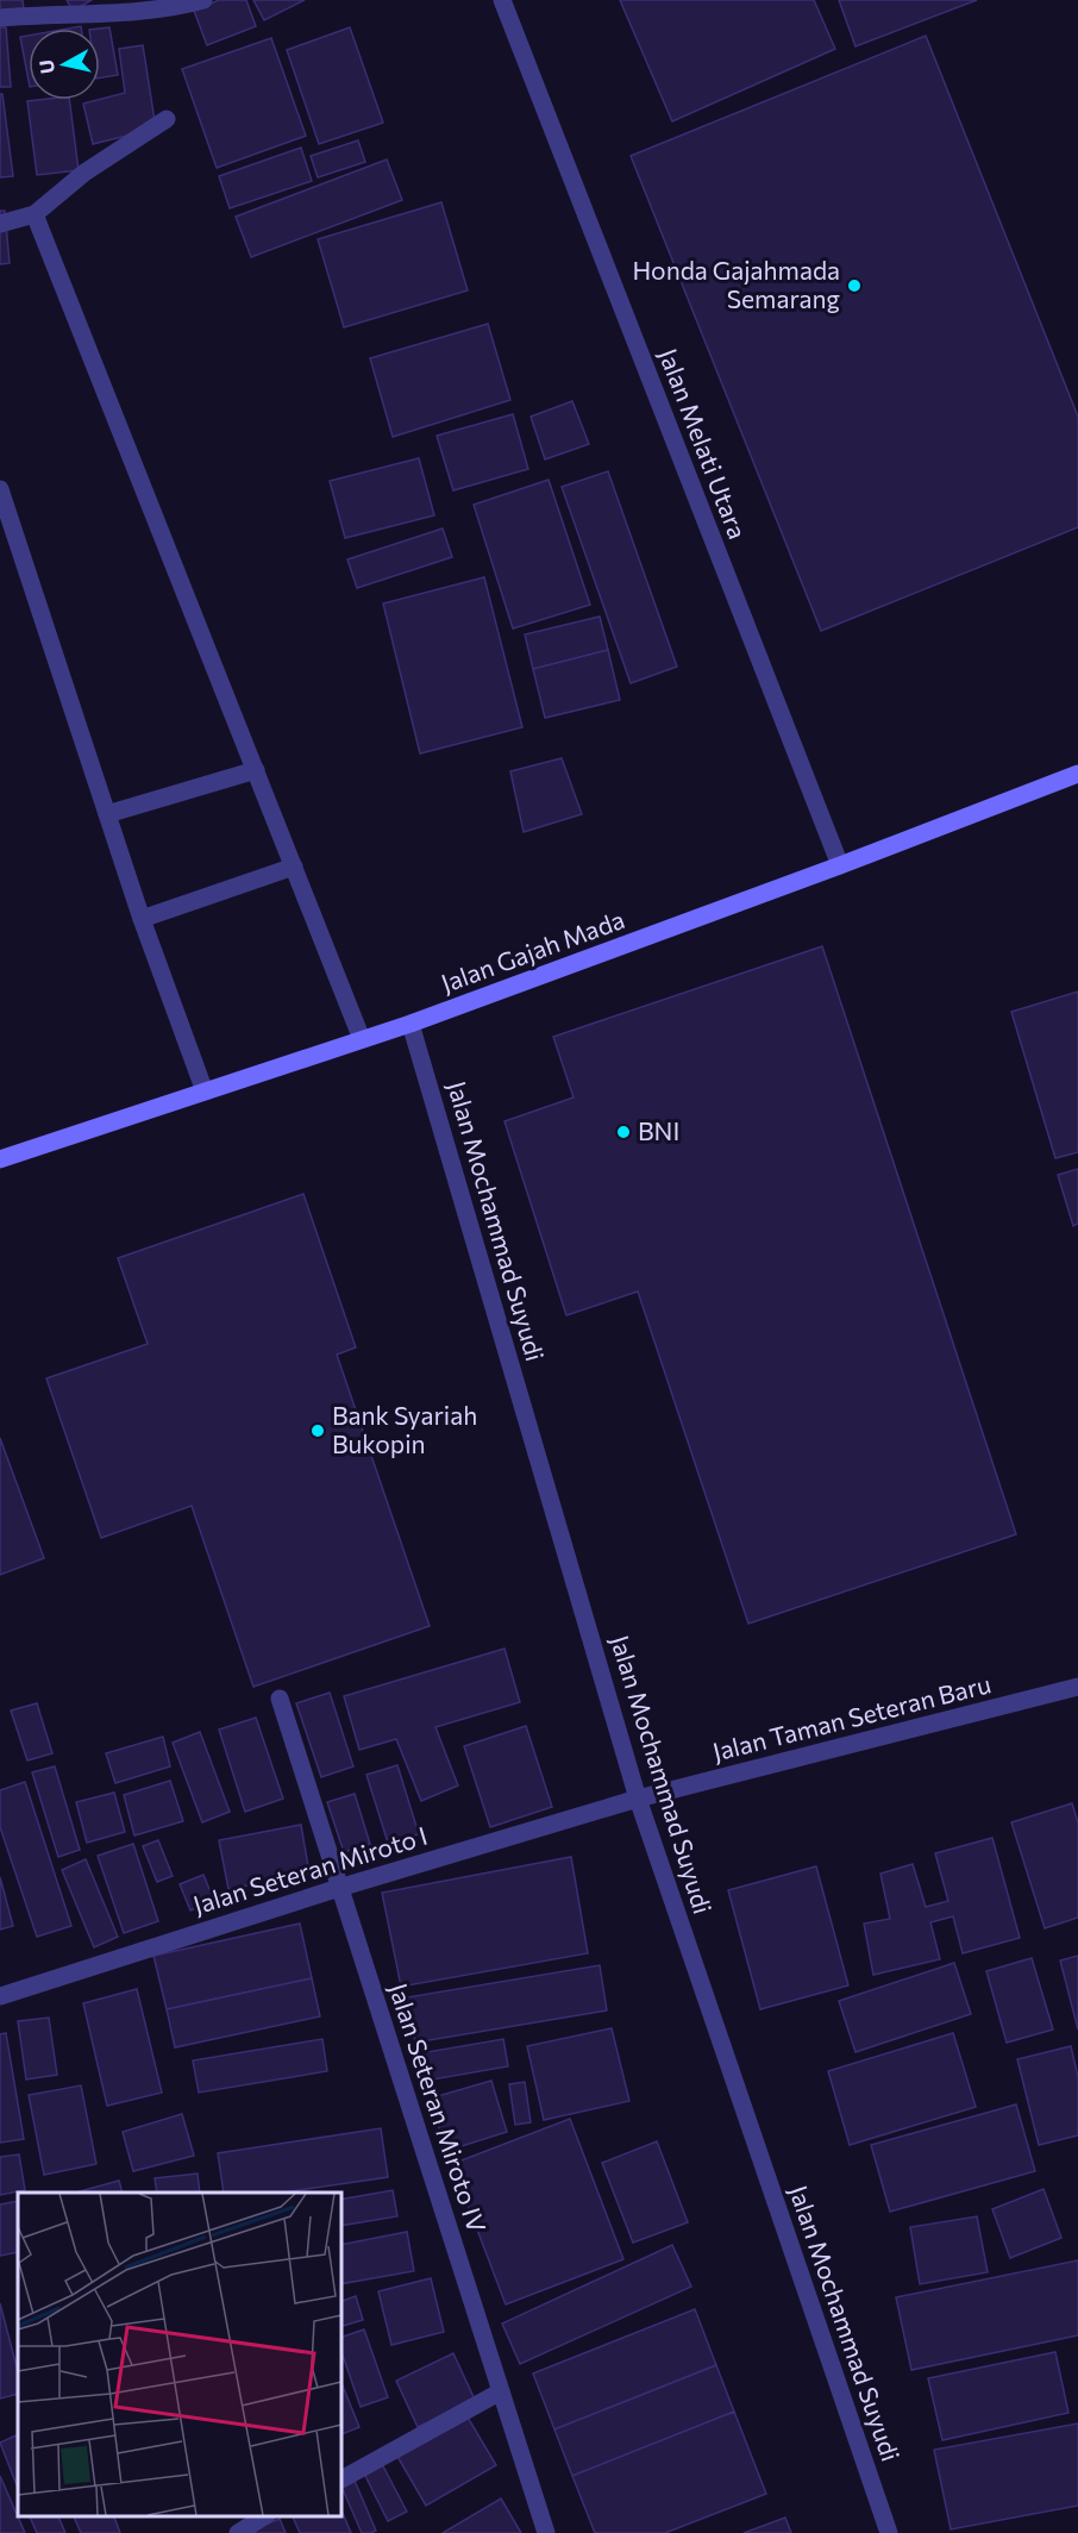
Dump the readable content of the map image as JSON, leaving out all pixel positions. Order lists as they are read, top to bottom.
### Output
{
  "streets": {
    "main road": ["Jalan Gajah Mada"],
    "street": [
      "Jalan Melati Utara",
      "Jalan Mochammad Suyudi",
      "Jalan Taman Seteran Baru",
      "Jalan Seteran Miroto I",
      "Jalan Seteran Miroto IV"
    ]
  },
  "crossings": [
    ["Jalan Melati Utara", "Jalan Gajah Mada"],
    ["Jalan Gajah Mada", "Jalan Mochammad Suyudi"],
    ["Jalan Mochammad Suyudi", "Jalan Taman Seteran Baru"],
    ["Jalan Mochammad Suyudi", "Jalan Seteran Miroto I"],
    ["Jalan Taman Seteran Baru", "Jalan Seteran Miroto I"],
    ["Jalan Seteran Miroto I", "Jalan Seteran Miroto IV"]
  ],
  "places": ["Honda Gajahmada Semarang", "BNI", "Bank Syariah Bukopin"],
  "north": "left"
}
